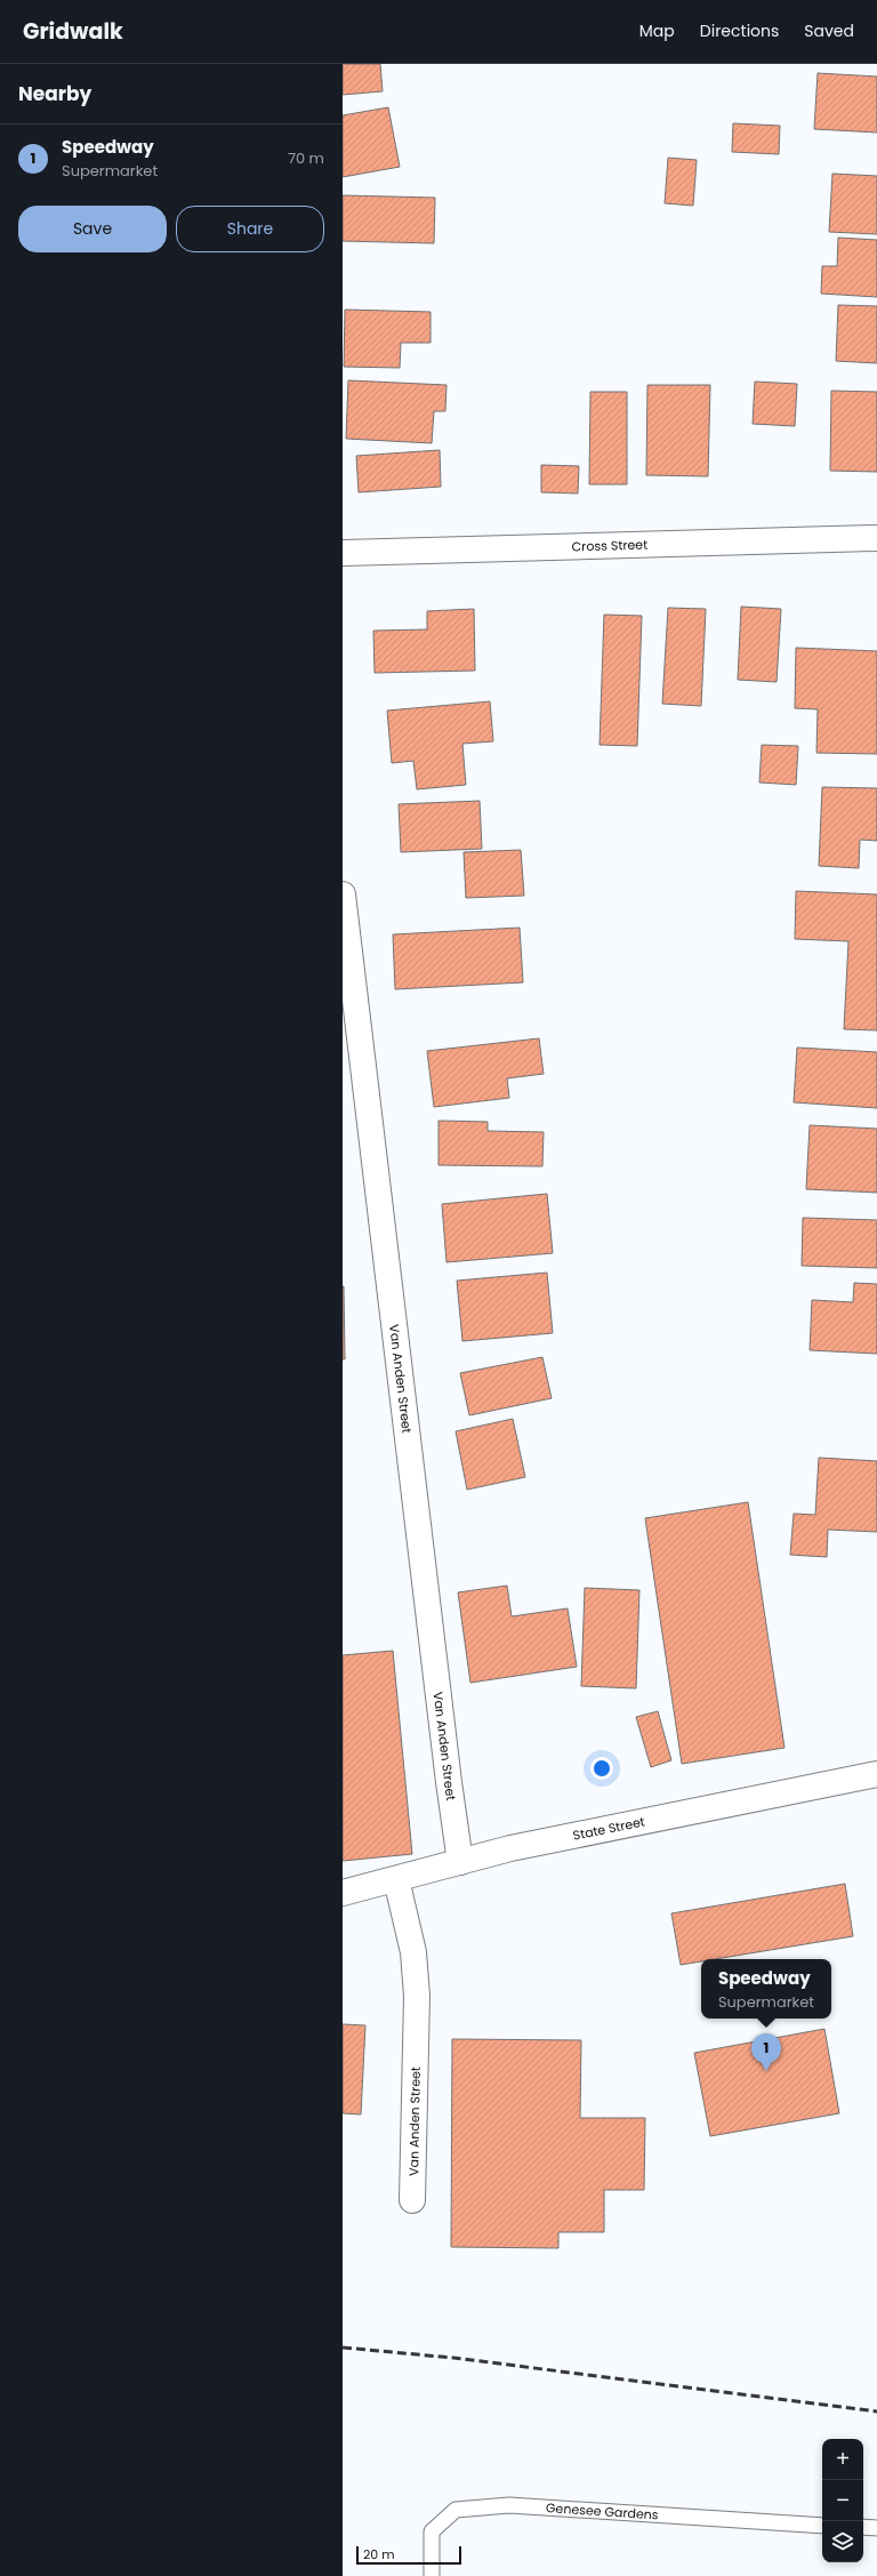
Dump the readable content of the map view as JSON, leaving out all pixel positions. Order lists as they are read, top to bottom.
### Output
{
  "streets": {
    "street": ["Cross Street", "Van Anden Street", "State Street"],
    "lane": ["Genesee Gardens"]
  },
  "crossings": [
    ["Van Anden Street", "State Street"]
  ],
  "scale_bar": "20 m",
  "page": {
    "header": "Gridwalk",
    "nav": ["Map", "Directions", "Saved"],
    "heading": "Nearby",
    "list": [
      {
        "mark": "1",
        "name": "Speedway",
        "note": "Supermarket",
        "value": "70 m"
      }
    ],
    "buttons": ["Save", "Share"],
    "popup": ["Speedway", "Supermarket"],
    "pins": "1",
    "map_buttons": ["+", "−"],
    "scale": "20 m"
  }
}
